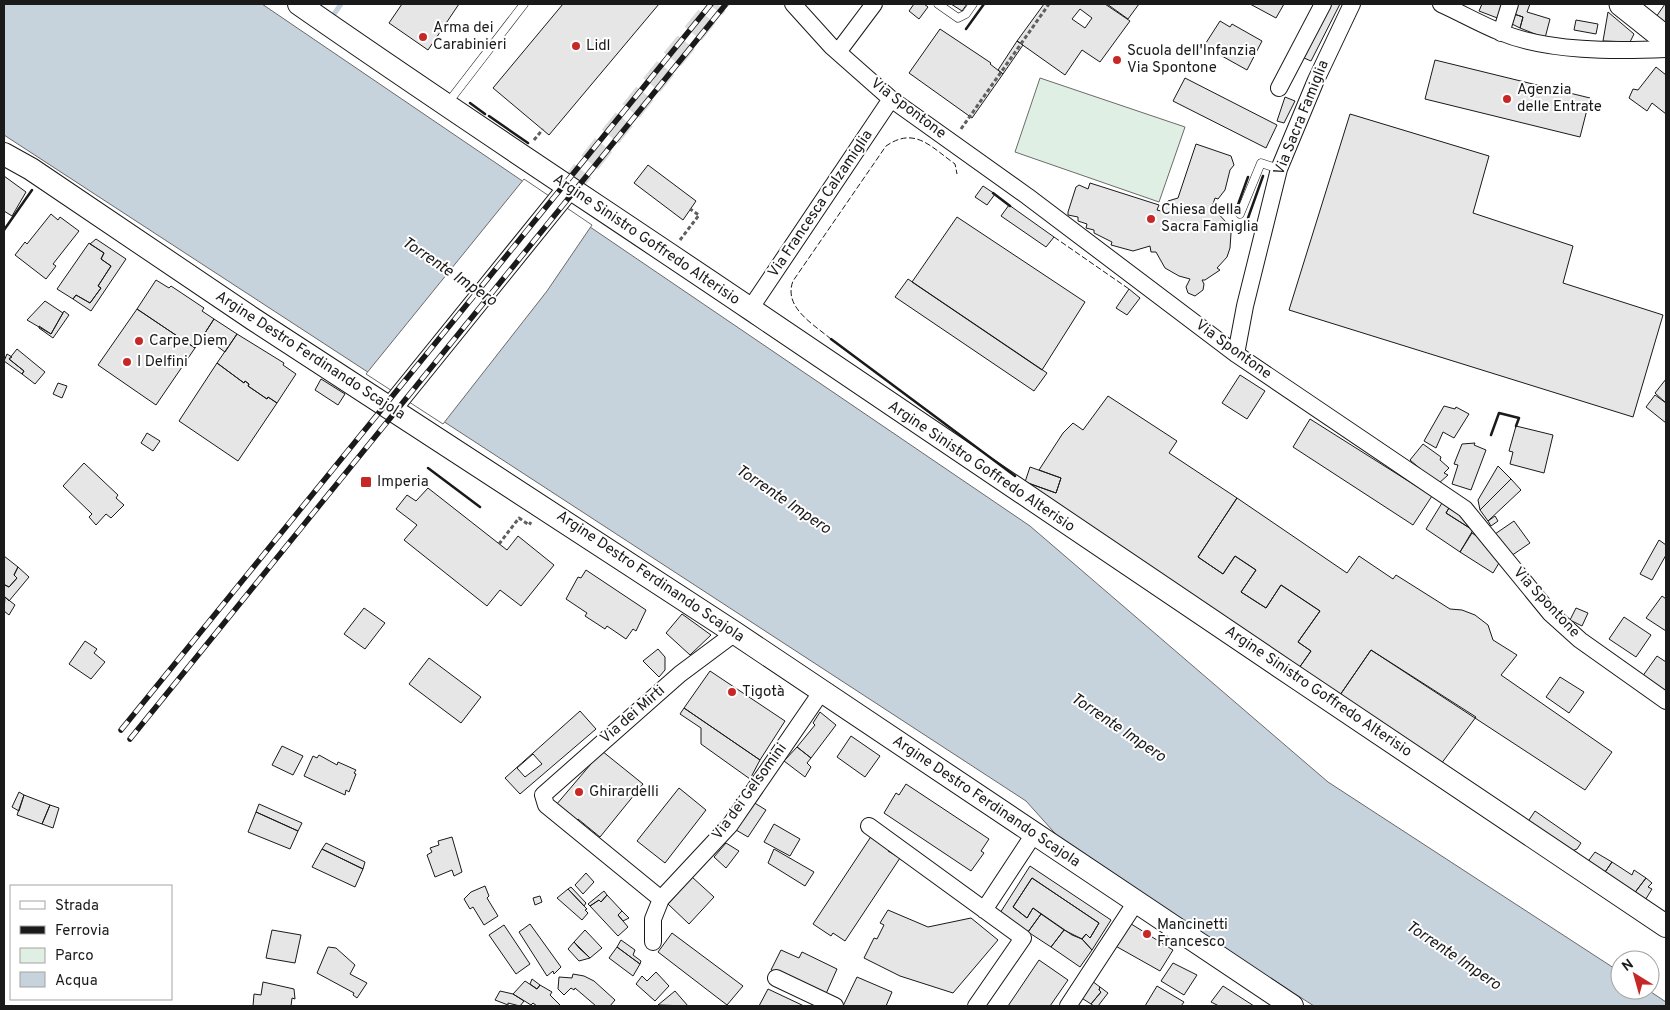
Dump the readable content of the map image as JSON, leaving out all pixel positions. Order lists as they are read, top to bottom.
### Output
{
  "streets": {
    "main road": ["Argine Sinistro Goffredo Alterisio", "Argine Destro Ferdinando Scajola"],
    "street": [
      "Via Spontone",
      "Via Sacra Famiglia",
      "Via Francesca Calzamiglia",
      "Via dei Mirti",
      "Via dei Gelsomini"
    ]
  },
  "crossings": [
    ["Via Spontone", "Via Sacra Famiglia"],
    ["Via Spontone", "Via Francesca Calzamiglia"],
    ["Via Francesca Calzamiglia", "Argine Sinistro Goffredo Alterisio"],
    ["Argine Destro Ferdinando Scajola", "Via dei Mirti"],
    ["Argine Destro Ferdinando Scajola", "Via dei Gelsomini"],
    ["Via dei Mirti", "Via dei Gelsomini"]
  ],
  "water": ["Torrente Impero"],
  "places": {
    "other": [
      "Arma dei Carabinieri",
      "Lidl",
      "Scuola dell'Infanzia Via Spontone",
      "Agenzia delle Entrate",
      "Chiesa della Sacra Famiglia",
      "Carpe Diem",
      "I Delfini",
      "Tigotà",
      "Ghirardelli",
      "Mancinetti Francesco"
    ],
    "transit": ["Imperia"]
  },
  "legend": [
    "Strada",
    "Ferrovia",
    "Parco",
    "Acqua"
  ],
  "north": "top left"
}
